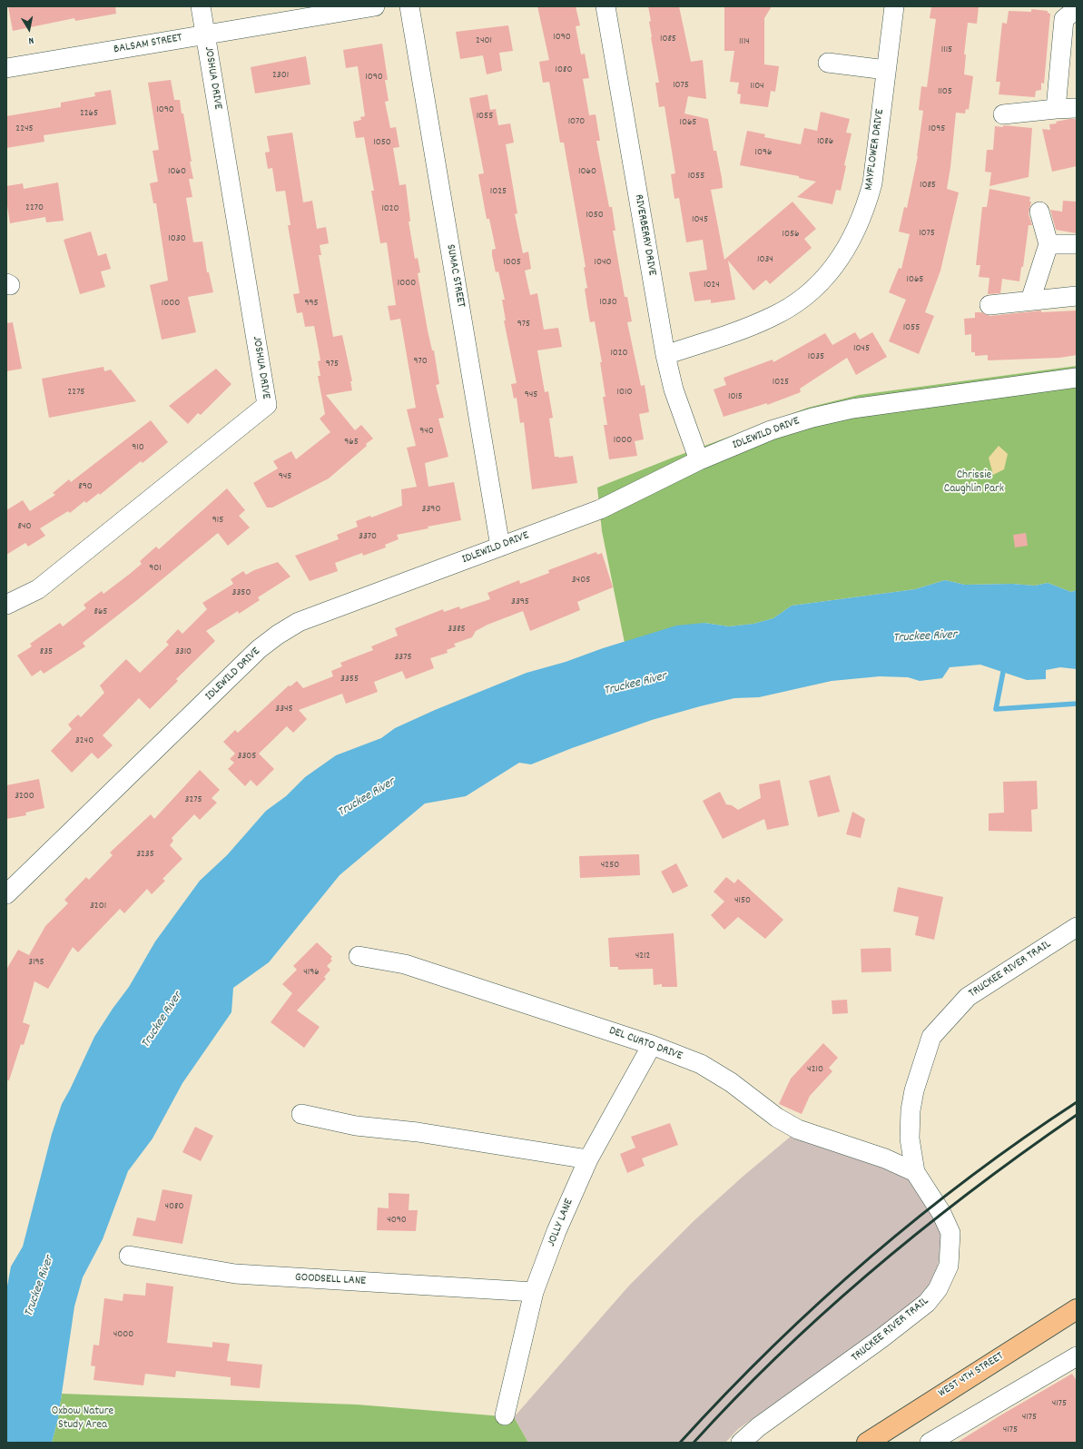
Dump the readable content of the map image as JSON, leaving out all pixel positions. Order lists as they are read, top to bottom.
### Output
{
  "streets": {
    "main road": ["WEST 4TH STREET"],
    "street": [
      "BALSAM STREET",
      "JOSHUA DRIVE",
      "MAYFLOWER DRIVE",
      "RIVERBERRY DRIVE",
      "SUMAC STREET",
      "IDLEWILD DRIVE",
      "TRUCKEE RIVER TRAIL",
      "DEL CURTO DRIVE",
      "JOLLY LANE",
      "GOODSELL LANE"
    ]
  },
  "crossings": [
    ["BALSAM STREET", "JOSHUA DRIVE"],
    ["MAYFLOWER DRIVE", "RIVERBERRY DRIVE"],
    ["RIVERBERRY DRIVE", "IDLEWILD DRIVE"],
    ["SUMAC STREET", "IDLEWILD DRIVE"],
    ["TRUCKEE RIVER TRAIL", "DEL CURTO DRIVE"],
    ["DEL CURTO DRIVE", "JOLLY LANE"],
    ["JOLLY LANE", "GOODSELL LANE"]
  ],
  "water": ["Truckee River"],
  "parks": ["Chrissie Caughlin Park", "Oxbow Nature Study Area"],
  "house_numbers": [
    "1090",
    "1085",
    "2401",
    "1114",
    "1115",
    "1080",
    "2301",
    "1090",
    "1075",
    "1104",
    "1105",
    "1090",
    "2265",
    "1055",
    "1070",
    "1065",
    "2245",
    "1095",
    "1086",
    "1050",
    "1096",
    "1060",
    "1060",
    "1055",
    "1085",
    "1025",
    "2270",
    "1020",
    "1050",
    "1045",
    "1075",
    "1056",
    "1030",
    "1034",
    "1005",
    "1040",
    "1065",
    "1000",
    "1024",
    "1030",
    "1000",
    "995",
    "975",
    "1055",
    "1045",
    "1020",
    "1035",
    "970",
    "975",
    "1025",
    "2275",
    "1010",
    "945",
    "1015",
    "940",
    "1000",
    "965",
    "910",
    "945",
    "890",
    "3390",
    "915",
    "840",
    "3370",
    "901",
    "3405",
    "3350",
    "3395",
    "865",
    "3385",
    "835",
    "3310",
    "3375",
    "3355",
    "3345",
    "3240",
    "3305",
    "3200",
    "3275",
    "3235",
    "4250",
    "4150",
    "3201",
    "4212",
    "3195",
    "4196",
    "4210",
    "4080",
    "4090",
    "4000",
    "4175",
    "4175",
    "4175"
  ],
  "north": "bottom"
}
